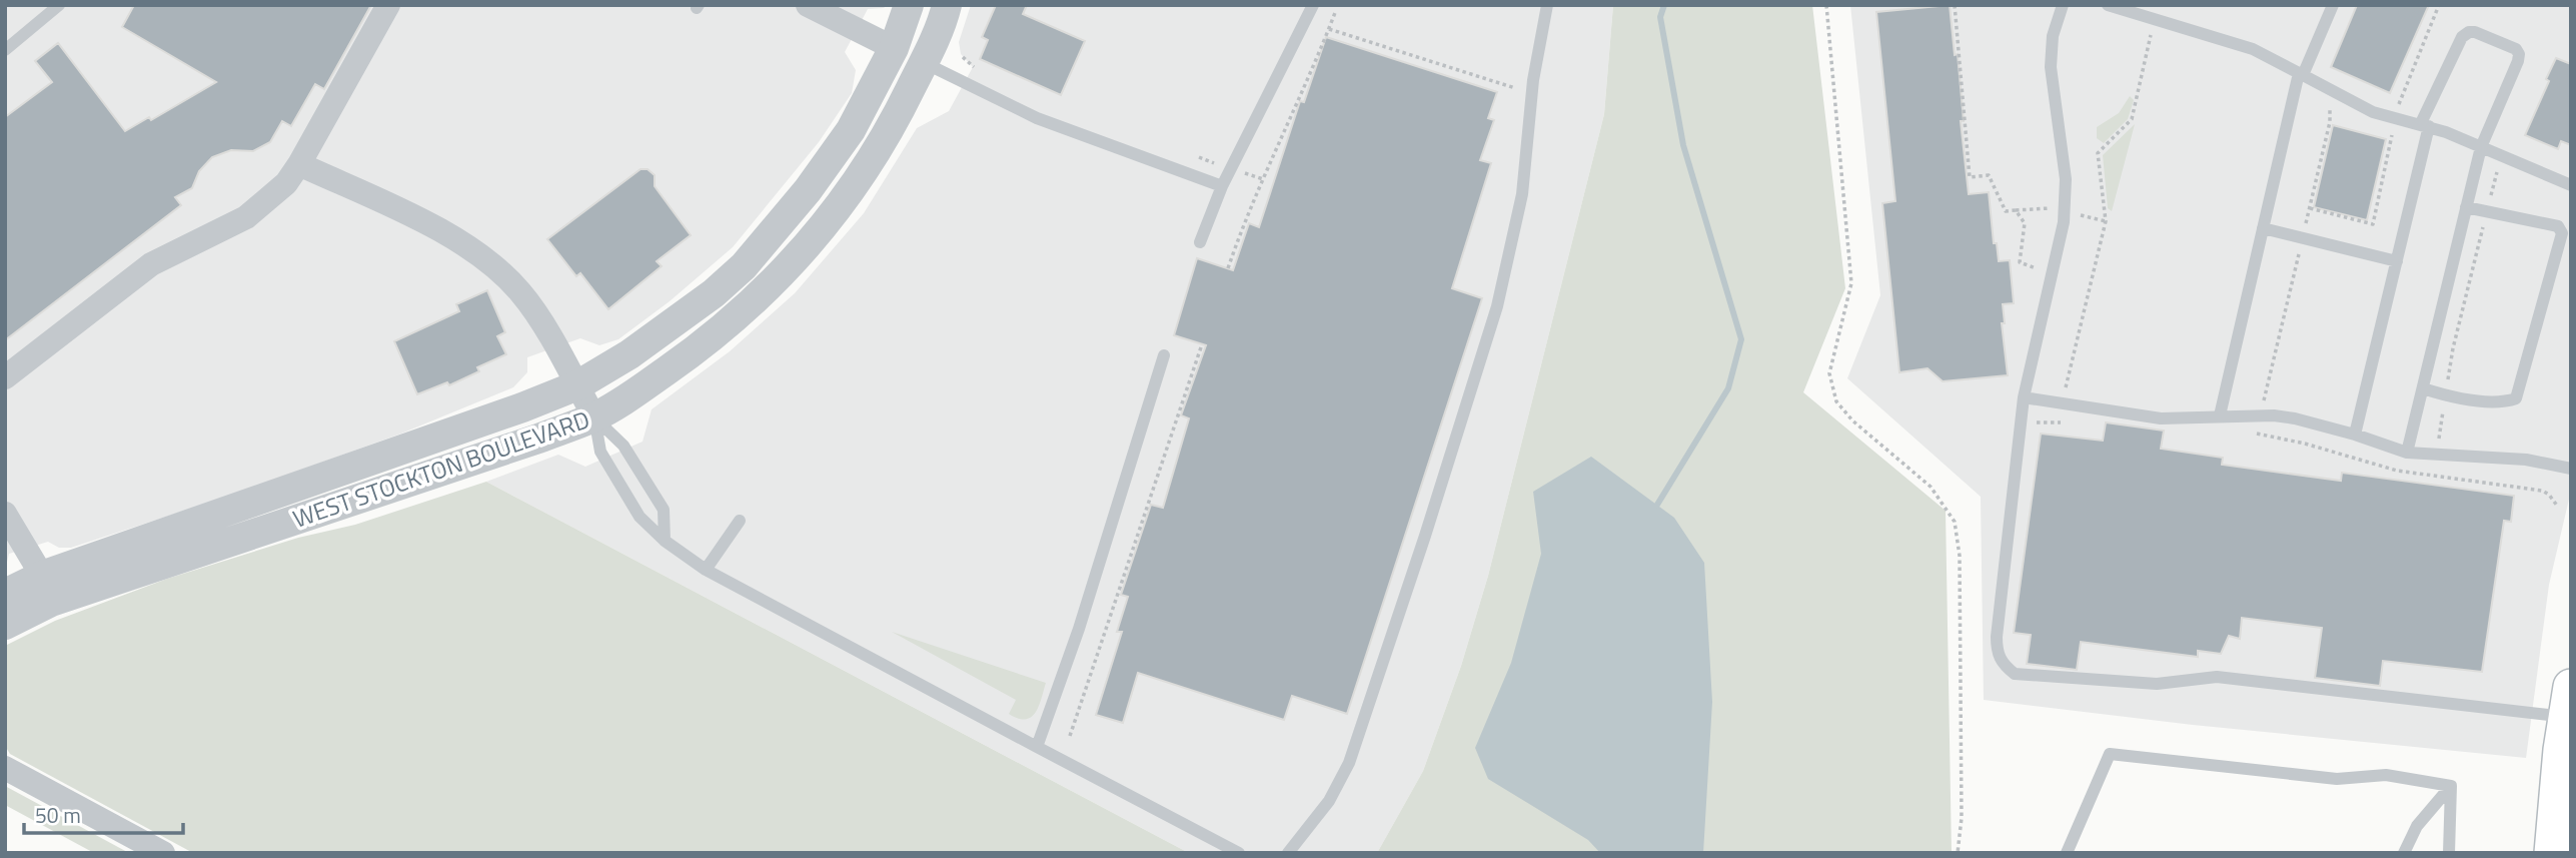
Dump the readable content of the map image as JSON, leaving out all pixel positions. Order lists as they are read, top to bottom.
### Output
{
  "streets": {
    "street": ["WEST STOCKTON BOULEVARD"]
  },
  "scale_bar": "50 m"
}
